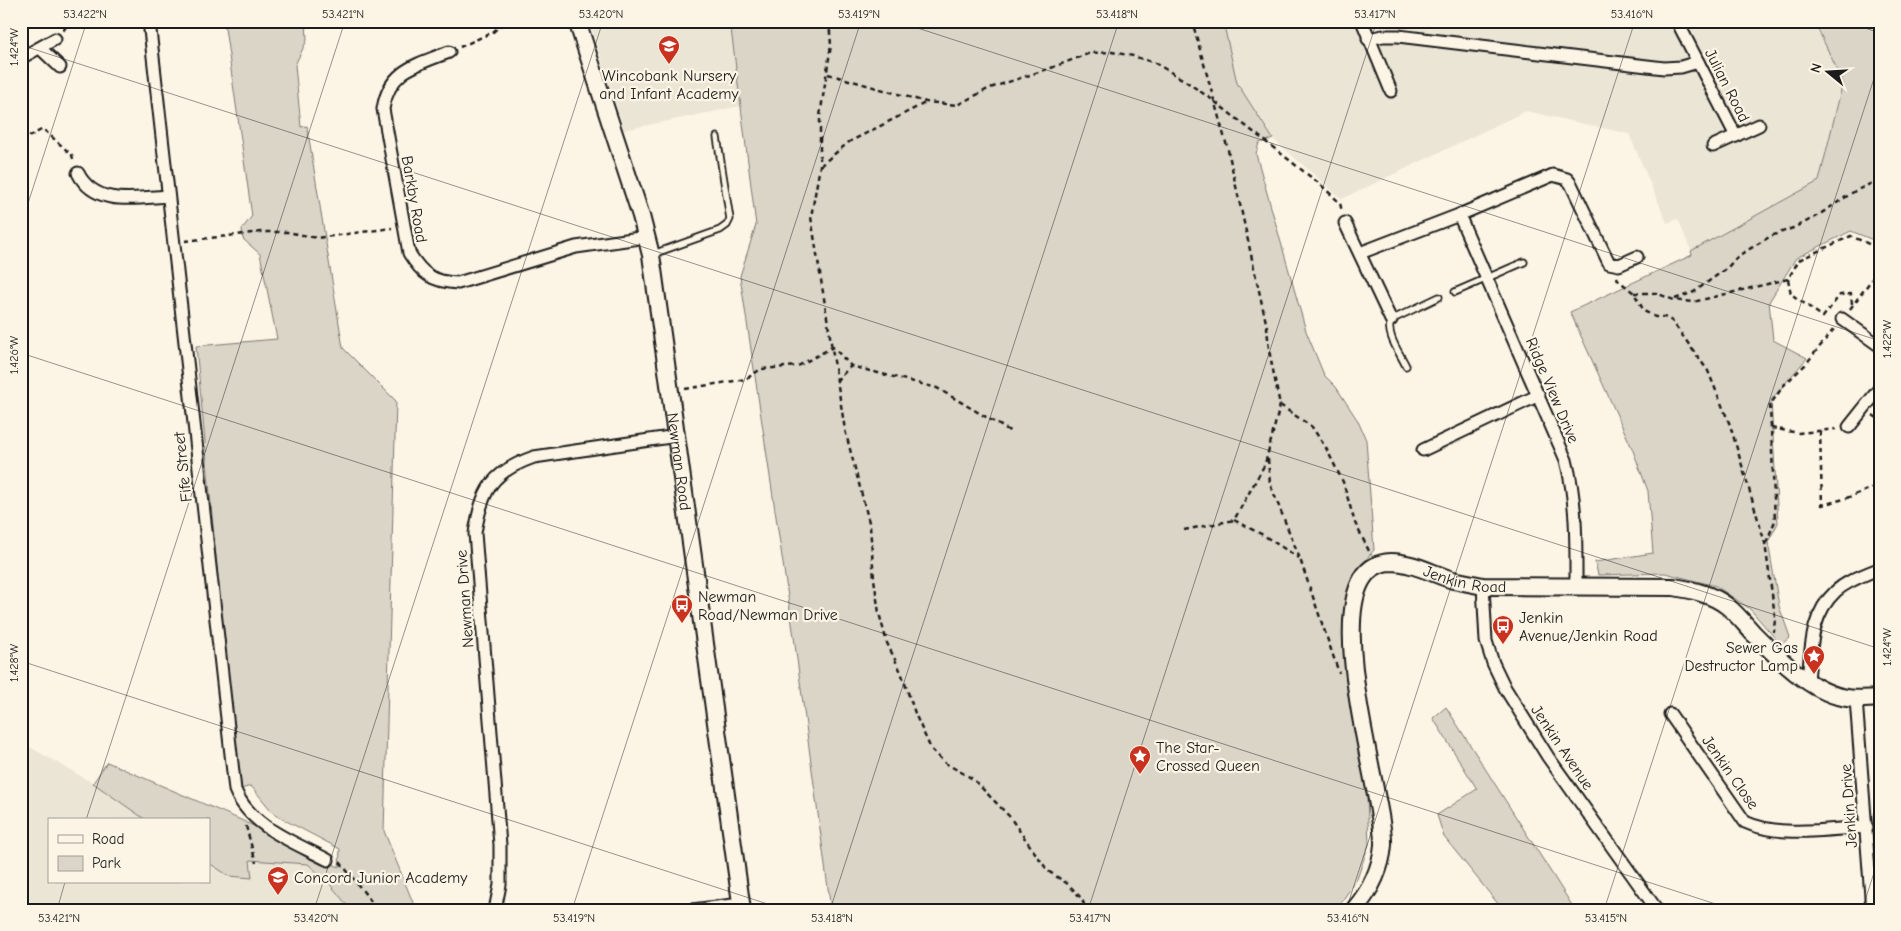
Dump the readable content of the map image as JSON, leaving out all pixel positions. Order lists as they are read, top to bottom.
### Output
{
  "streets": {
    "street": [
      "Julian Road",
      "Barkby Road",
      "Ridge View Drive",
      "Newman Road",
      "Fife Street",
      "Jenkin Road",
      "Newman Drive",
      "Jenkin Avenue",
      "Jenkin Close",
      "Jenkin Drive"
    ]
  },
  "crossings": [
    ["Barkby Road", "Newman Road"],
    ["Ridge View Drive", "Jenkin Road"],
    ["Newman Road", "Newman Drive"],
    ["Jenkin Road", "Jenkin Avenue"],
    ["Jenkin Road", "Jenkin Drive"],
    ["Jenkin Close", "Jenkin Drive"]
  ],
  "places": {
    "school or university": ["Wincobank Nursery and Infant Academy", "Concord Junior Academy"],
    "bus stop": ["Newman Road/Newman Drive", "Jenkin Avenue/Jenkin Road"],
    "place": ["Sewer Gas Destructor Lamp", "The Star- Crossed Queen"]
  },
  "legend": ["Road", "Park"],
  "north": "left",
  "coordinates": [
    "53.422°N",
    "53.421°N",
    "53.420°N",
    "53.419°N",
    "53.418°N",
    "53.417°N",
    "53.416°N",
    "1.424°W",
    "1.422°W",
    "1.426°W",
    "1.428°W",
    "53.415°N"
  ]
}
